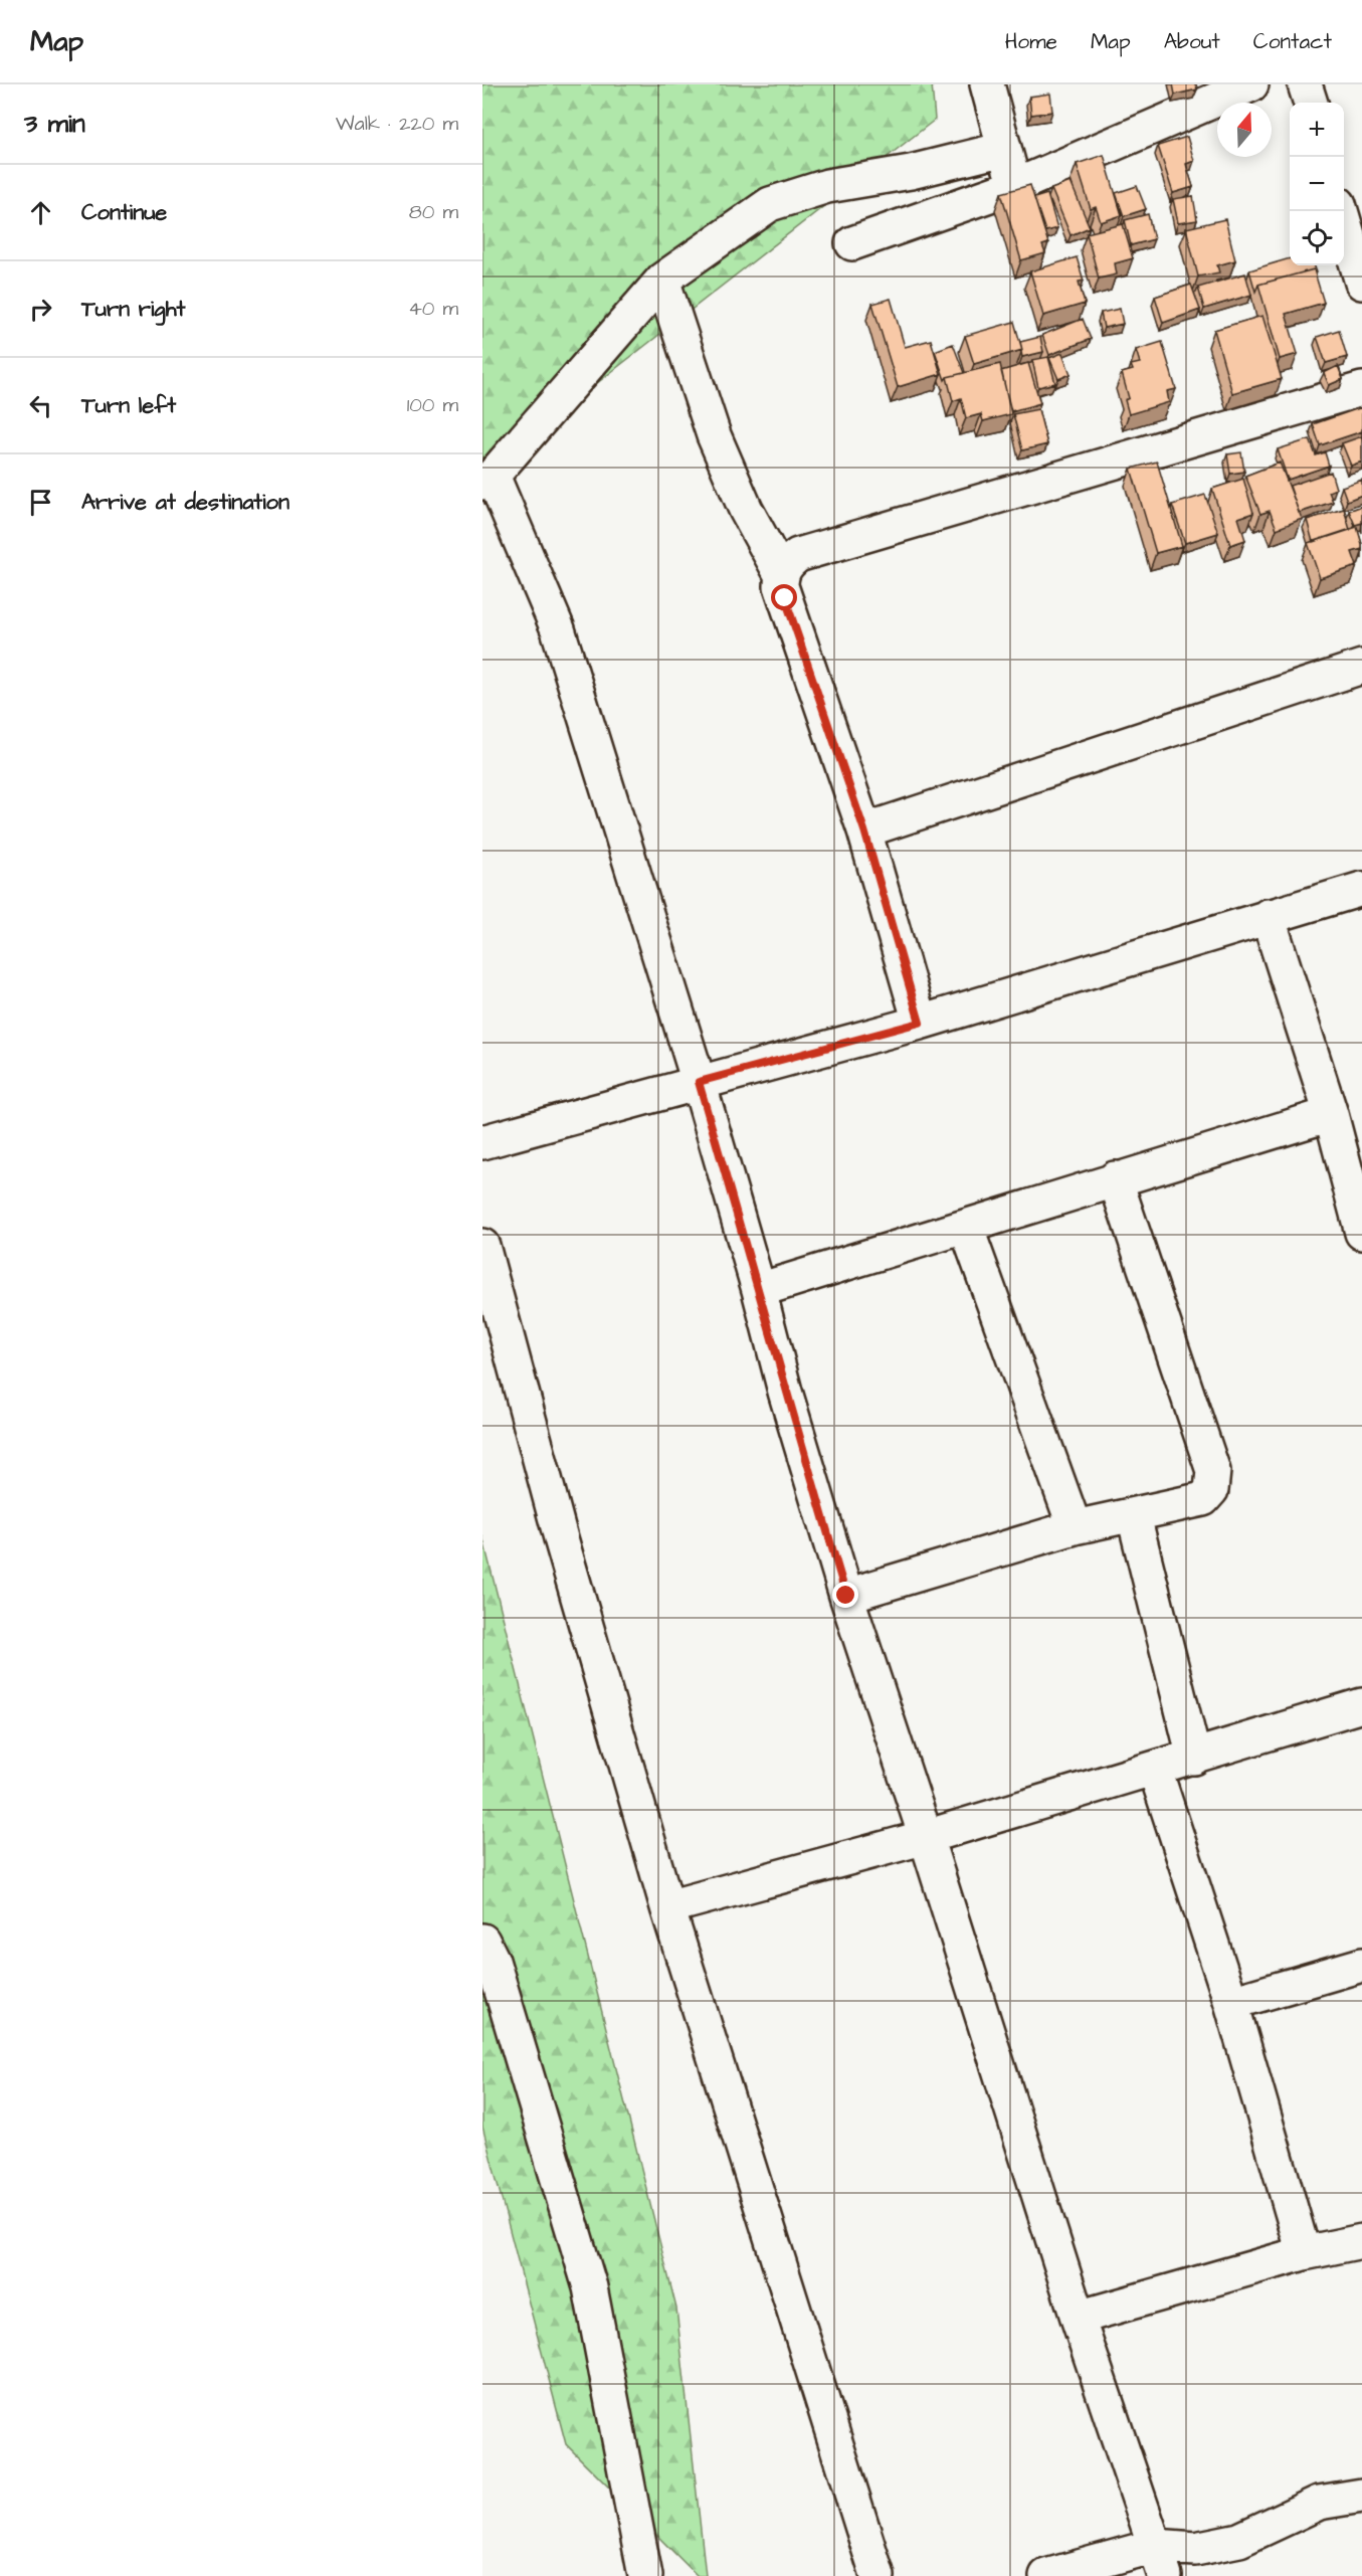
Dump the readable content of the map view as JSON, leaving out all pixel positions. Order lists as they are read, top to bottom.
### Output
{
  "north": "top",
  "page": {
    "header": "Map",
    "nav": [
      "Home",
      "Map",
      "About",
      "Contact"
    ],
    "heading": ["3 min", "Walk · 220 m"],
    "map_buttons": ["+", "−"],
    "list": [
      ["Continue", "80 m"],
      ["Turn right", "40 m"],
      ["Turn left", "100 m"],
      "Arrive at destination"
    ]
  }
}
